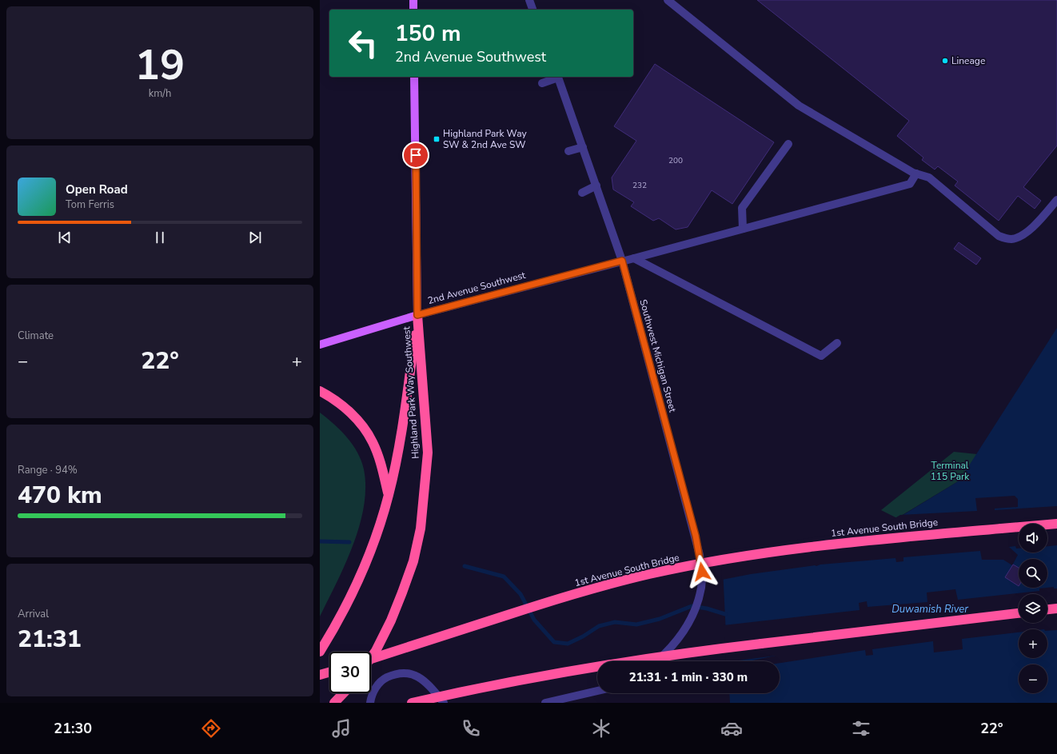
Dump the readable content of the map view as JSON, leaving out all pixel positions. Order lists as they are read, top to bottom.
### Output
{
  "streets": {
    "highway": ["Highland Park Way Southwest", "1st Avenue South Bridge"],
    "main road": ["2nd Avenue Southwest"],
    "street": ["Southwest Michigan Street"]
  },
  "crossings": [
    ["2nd Avenue Southwest", "Southwest Michigan Street"],
    ["2nd Avenue Southwest", "Highland Park Way Southwest"]
  ],
  "water": ["Duwamish River"],
  "parks": ["Terminal 115 Park"],
  "places": {
    "other": ["Lineage"],
    "transit": ["Highland Park Way SW & 2nd Ave SW"]
  },
  "house_numbers": ["200", "232"],
  "page": {
    "tile": [
      ["19", "km/h"],
      "Climate",
      ["Range · 94%", "470 km"],
      ["Arrival", "21:31"]
    ],
    "turn": ["150 m", "2nd Avenue Southwest"],
    "song": ["Open Road", "Tom Ferris"],
    "heat": ["−", "22°", "+"],
    "map_buttons": ["+", "−"],
    "limit": "30",
    "trip": "21:31 · 1 min · 330 m",
    "tabs": ["21:30", "22°"]
  }
}
